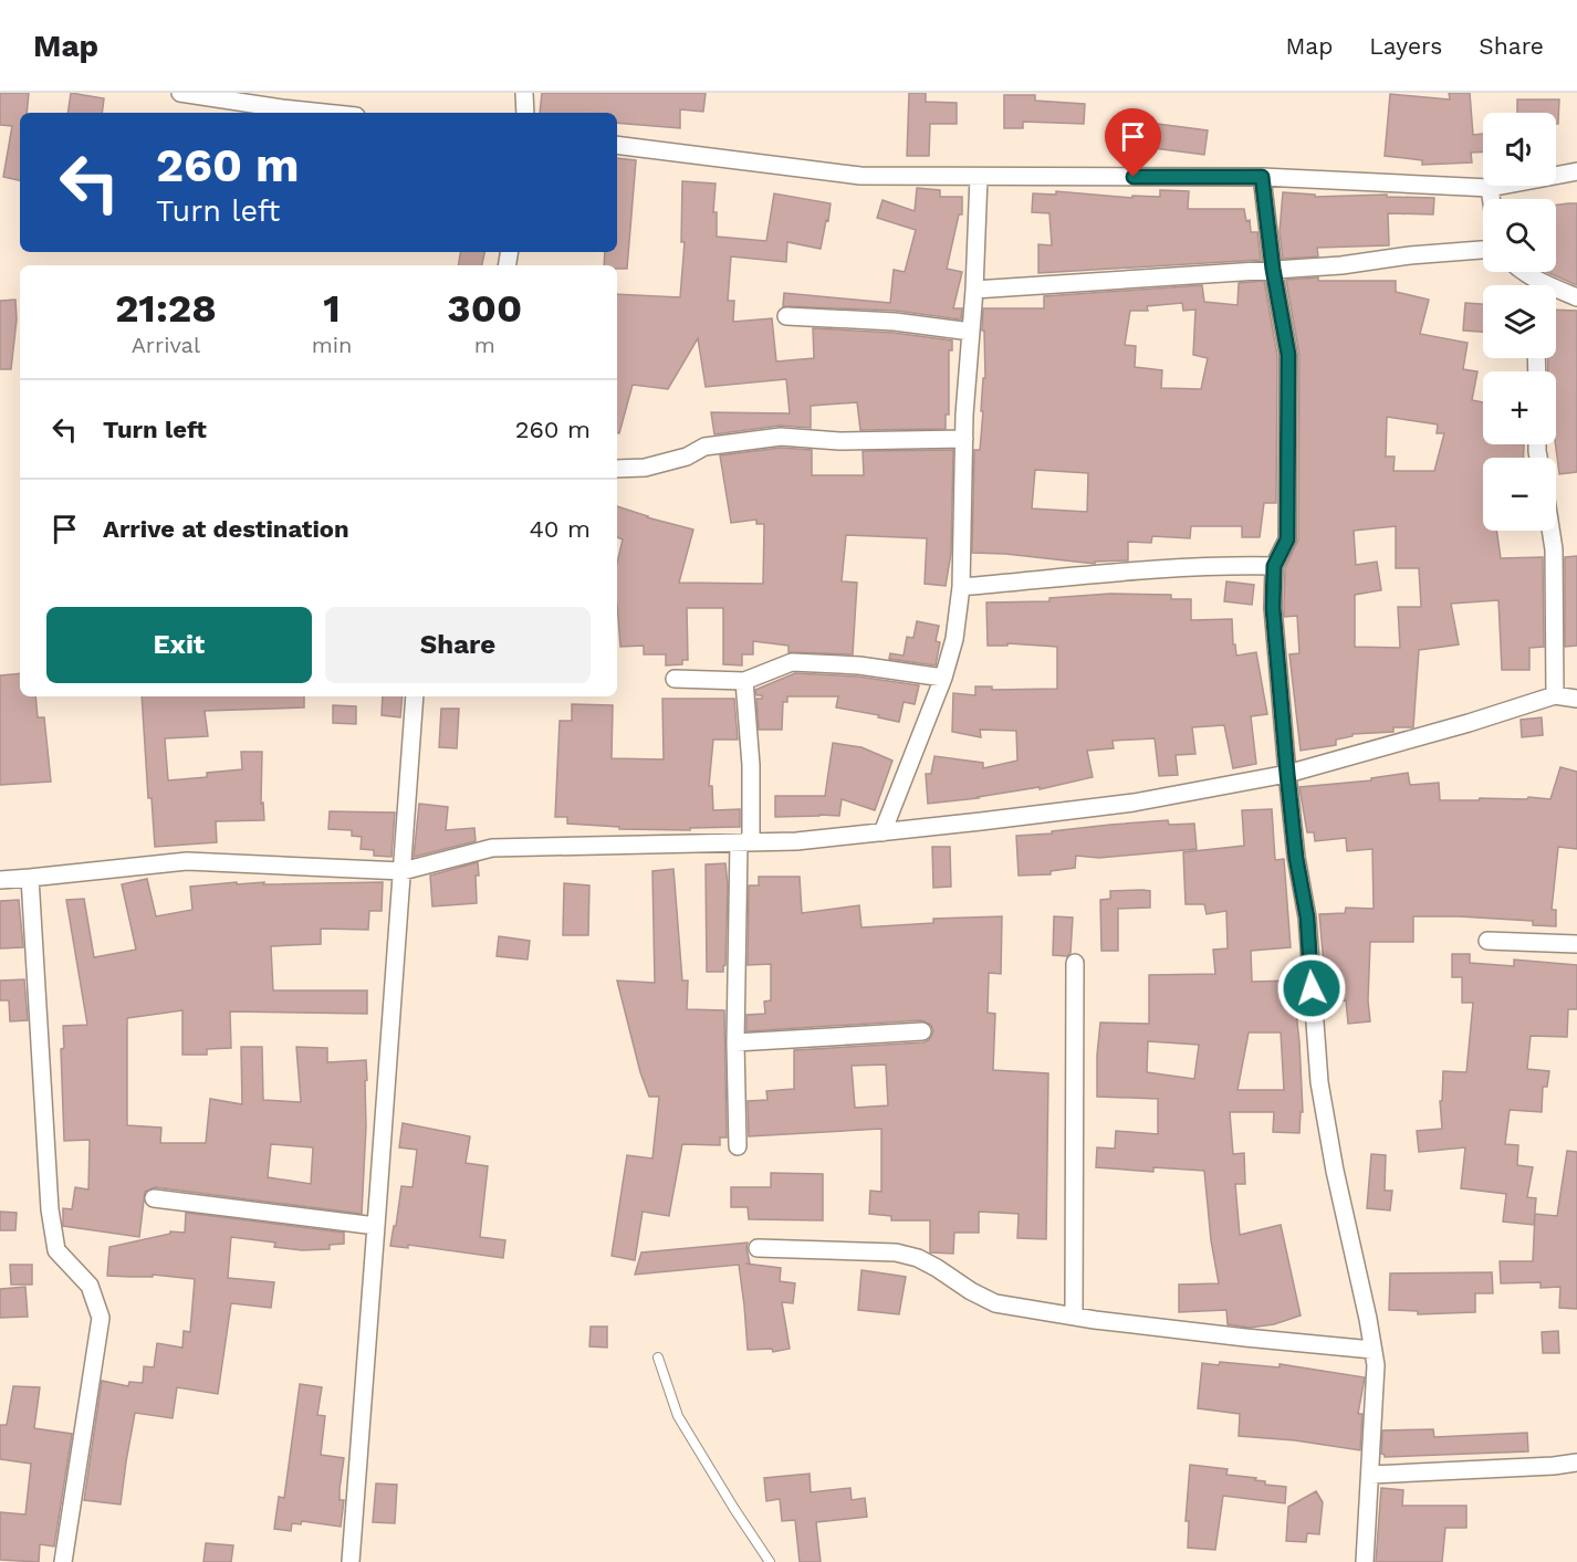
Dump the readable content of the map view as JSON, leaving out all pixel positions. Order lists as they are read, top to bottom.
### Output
{
  "page": {
    "header": "Map",
    "nav": ["Map", "Layers", "Share"],
    "map_buttons": ["+", "−"],
    "turn": ["260 m", "Turn left"],
    "eta": [
      "21:28",
      "Arrival",
      "1",
      "min",
      "300",
      "m"
    ],
    "list": [
      {
        "name": "Turn left",
        "value": "260 m"
      },
      {
        "name": "Arrive at destination",
        "value": "40 m"
      }
    ],
    "buttons": ["Exit", "Share"]
  }
}
